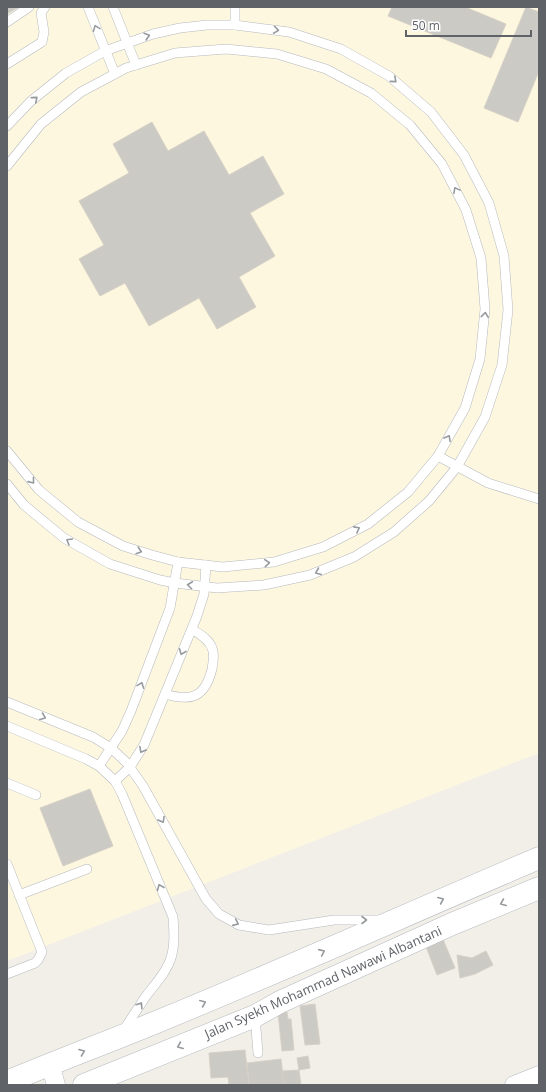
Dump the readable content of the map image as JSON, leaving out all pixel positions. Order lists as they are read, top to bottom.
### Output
{
  "streets": {
    "main road": ["Jalan Syekh Mohammad Nawawi Albantani"]
  },
  "scale_bar": "50 m"
}
